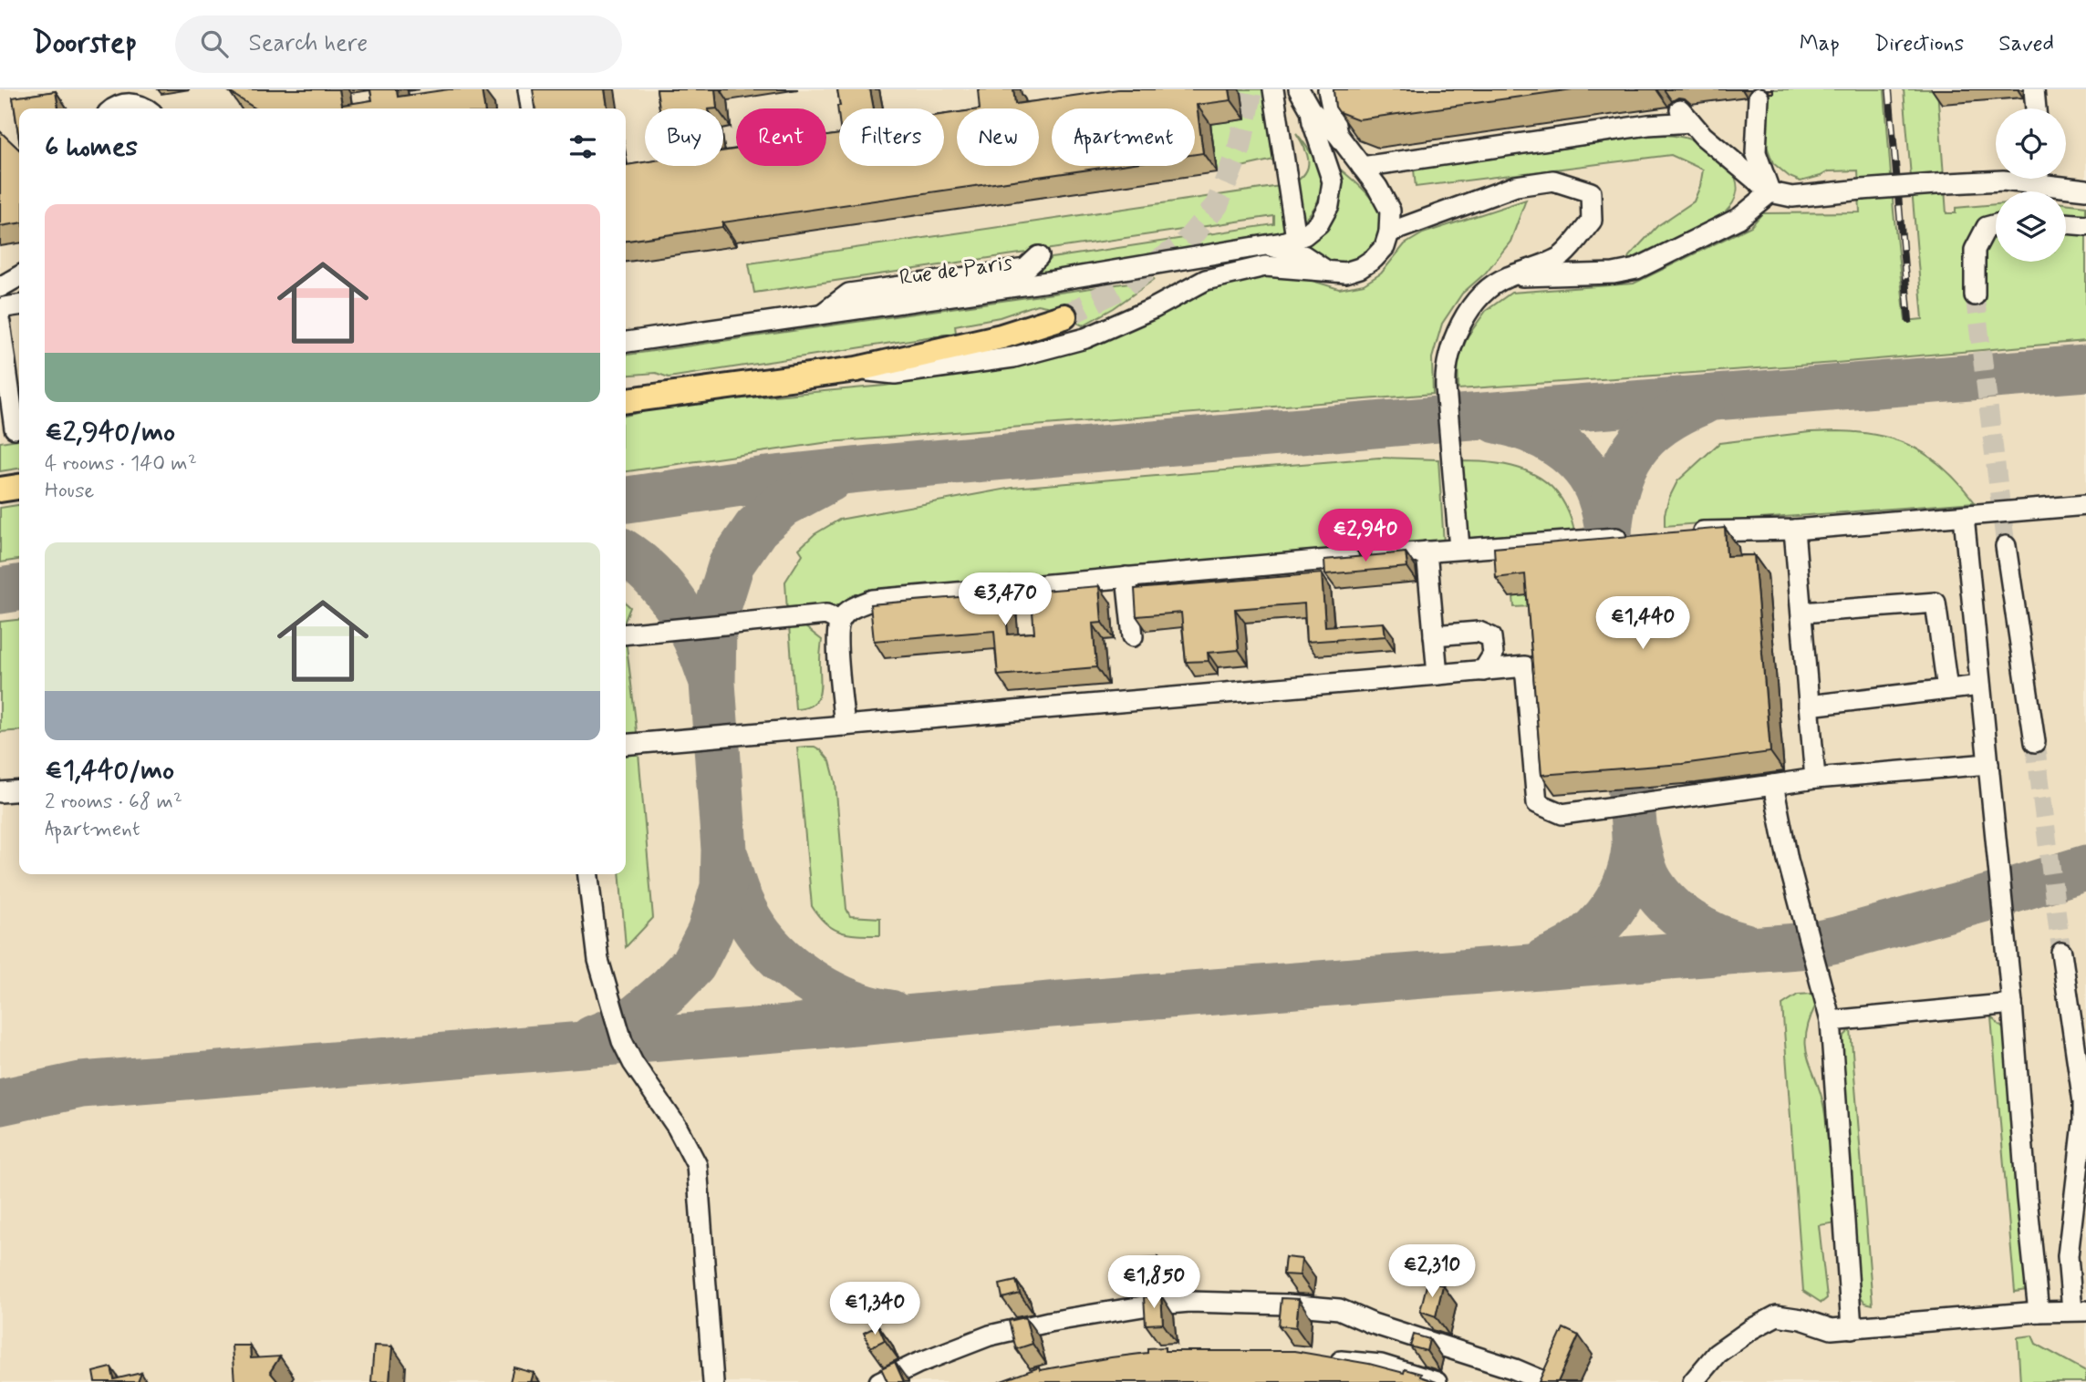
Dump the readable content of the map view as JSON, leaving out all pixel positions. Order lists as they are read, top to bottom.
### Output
{
  "streets": {
    "street": ["Rue de Paris"]
  },
  "page": {
    "header": "Doorstep",
    "search": "Search here",
    "nav": ["Map", "Directions", "Saved"],
    "chip": [
      "Buy",
      "Rent",
      "Filters",
      "New",
      "Apartment"
    ],
    "heading": "6 homes",
    "list": [
      {
        "name": "€2,940/mo",
        "note": "4 rooms · 140 m² · House"
      },
      {
        "name": "€1,440/mo",
        "note": "2 rooms · 68 m² · Apartment"
      }
    ],
    "price": [
      "€2,940",
      "€3,470",
      "€1,440",
      "€2,310",
      "€1,850",
      "€1,340"
    ]
  }
}
